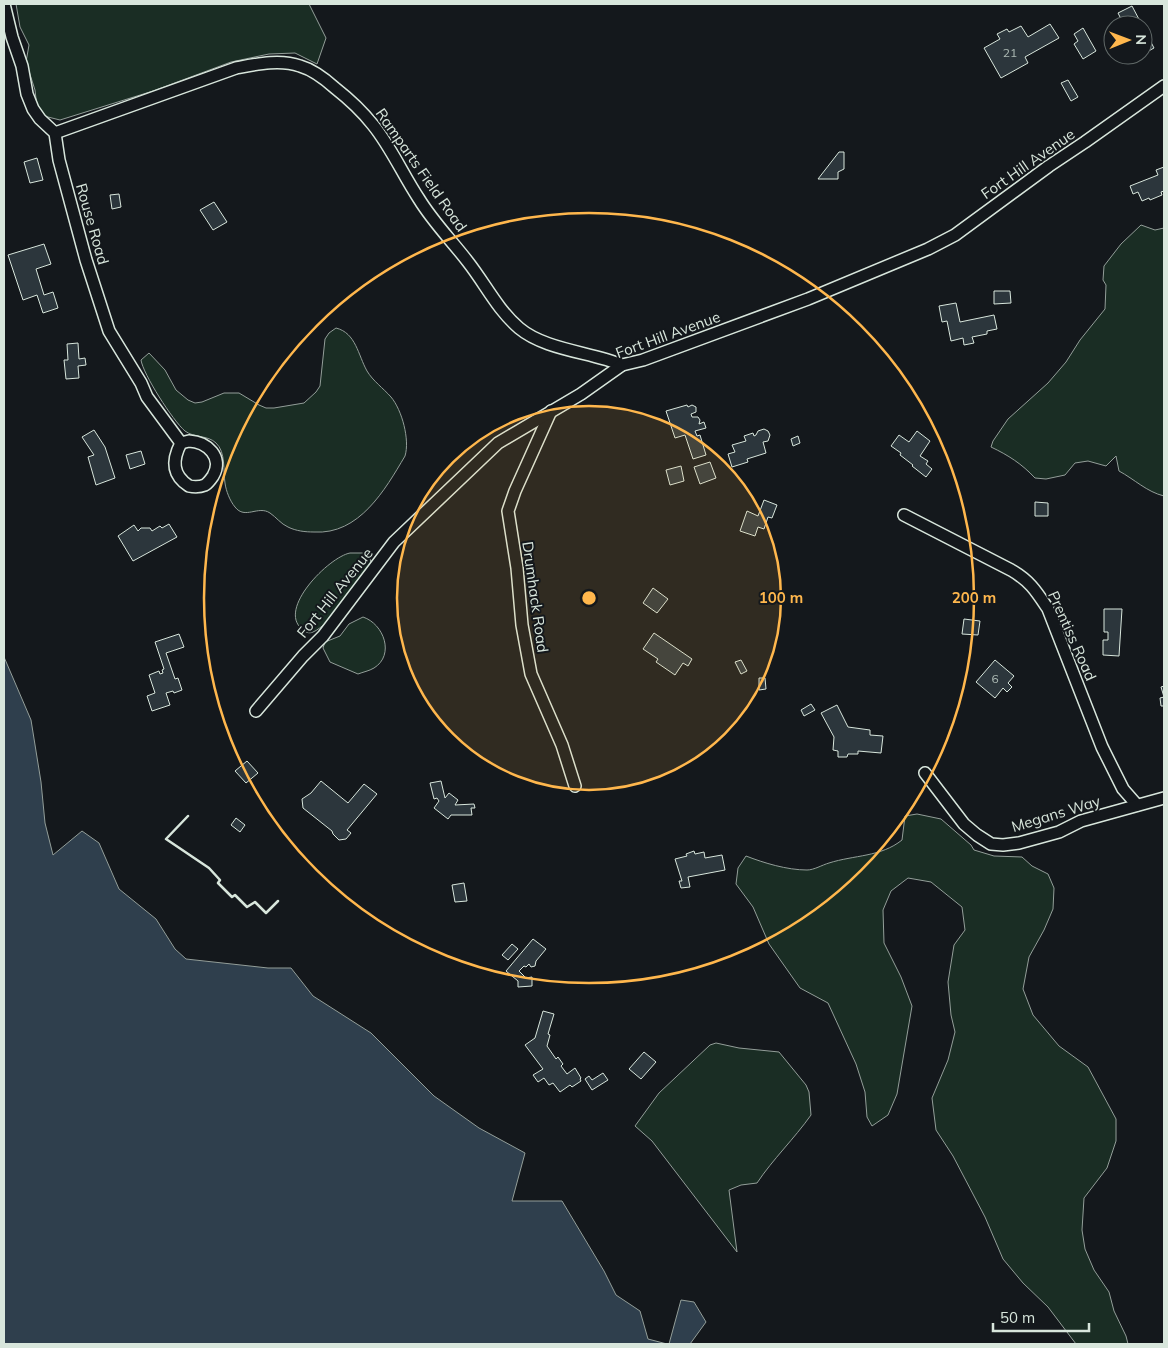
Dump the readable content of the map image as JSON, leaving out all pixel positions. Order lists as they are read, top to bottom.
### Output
{
  "streets": {
    "street": [
      "Fort Hill Avenue",
      "Ramparts Field Road",
      "Rouse Road",
      "Drumhack Road",
      "Prentiss Road",
      "Megans Way"
    ]
  },
  "crossings": [
    ["Fort Hill Avenue", "Ramparts Field Road"],
    ["Fort Hill Avenue", "Drumhack Road"],
    ["Ramparts Field Road", "Rouse Road"],
    ["Prentiss Road", "Megans Way"]
  ],
  "house_numbers": ["21", "6"],
  "scale_bar": "50 m",
  "north": "right",
  "rings": ["100 m", "200 m"]
}
